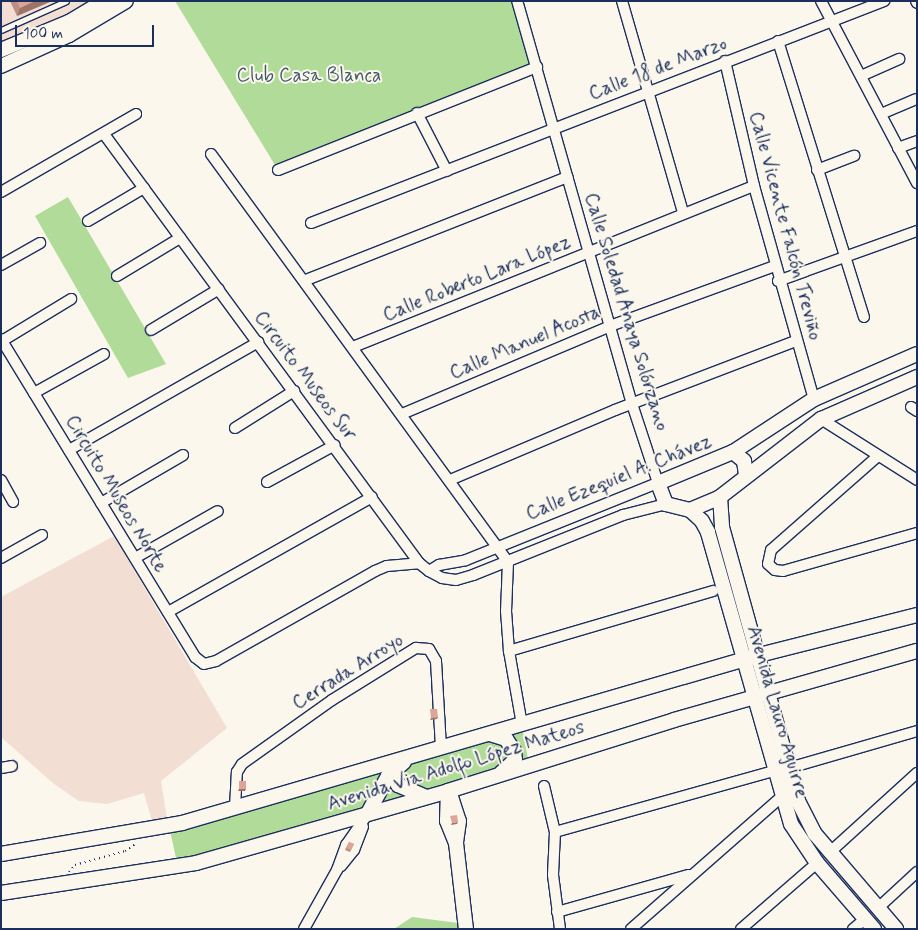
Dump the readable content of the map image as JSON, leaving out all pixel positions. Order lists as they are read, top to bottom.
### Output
{
  "streets": {
    "main road": [
      "Calle Soledad Anaya Solórzano",
      "Calle Ezequiel A. Chávez",
      "Avenida Lauro Aguirre",
      "Avenida Via Adolfo López Mateos"
    ],
    "street": [
      "Calle 18 de Marzo",
      "Calle Vicente Falcón Treviño",
      "Calle Roberto Lara López",
      "Calle Manuel Acosta",
      "Circuito Museos Sur",
      "Circuito Museos Norte",
      "Cerrada Arroyo"
    ]
  },
  "crossings": [
    ["Calle 18 de Marzo", "Calle Vicente Falcón Treviño"],
    ["Calle 18 de Marzo", "Calle Soledad Anaya Solórzano"],
    ["Calle Vicente Falcón Treviño", "Calle Roberto Lara López"],
    ["Calle Vicente Falcón Treviño", "Calle Manuel Acosta"],
    ["Calle Vicente Falcón Treviño", "Calle Ezequiel A. Chávez"],
    ["Calle Roberto Lara López", "Calle Soledad Anaya Solórzano"],
    ["Calle Soledad Anaya Solórzano", "Calle Manuel Acosta"],
    ["Calle Soledad Anaya Solórzano", "Calle Ezequiel A. Chávez"],
    ["Circuito Museos Sur", "Calle Ezequiel A. Chávez"],
    ["Circuito Museos Sur", "Circuito Museos Norte"],
    ["Cerrada Arroyo", "Avenida Via Adolfo López Mateos"],
    ["Avenida Lauro Aguirre", "Avenida Via Adolfo López Mateos"]
  ],
  "parks": ["Club Casa Blanca"],
  "scale_bar": "100 m"
}
